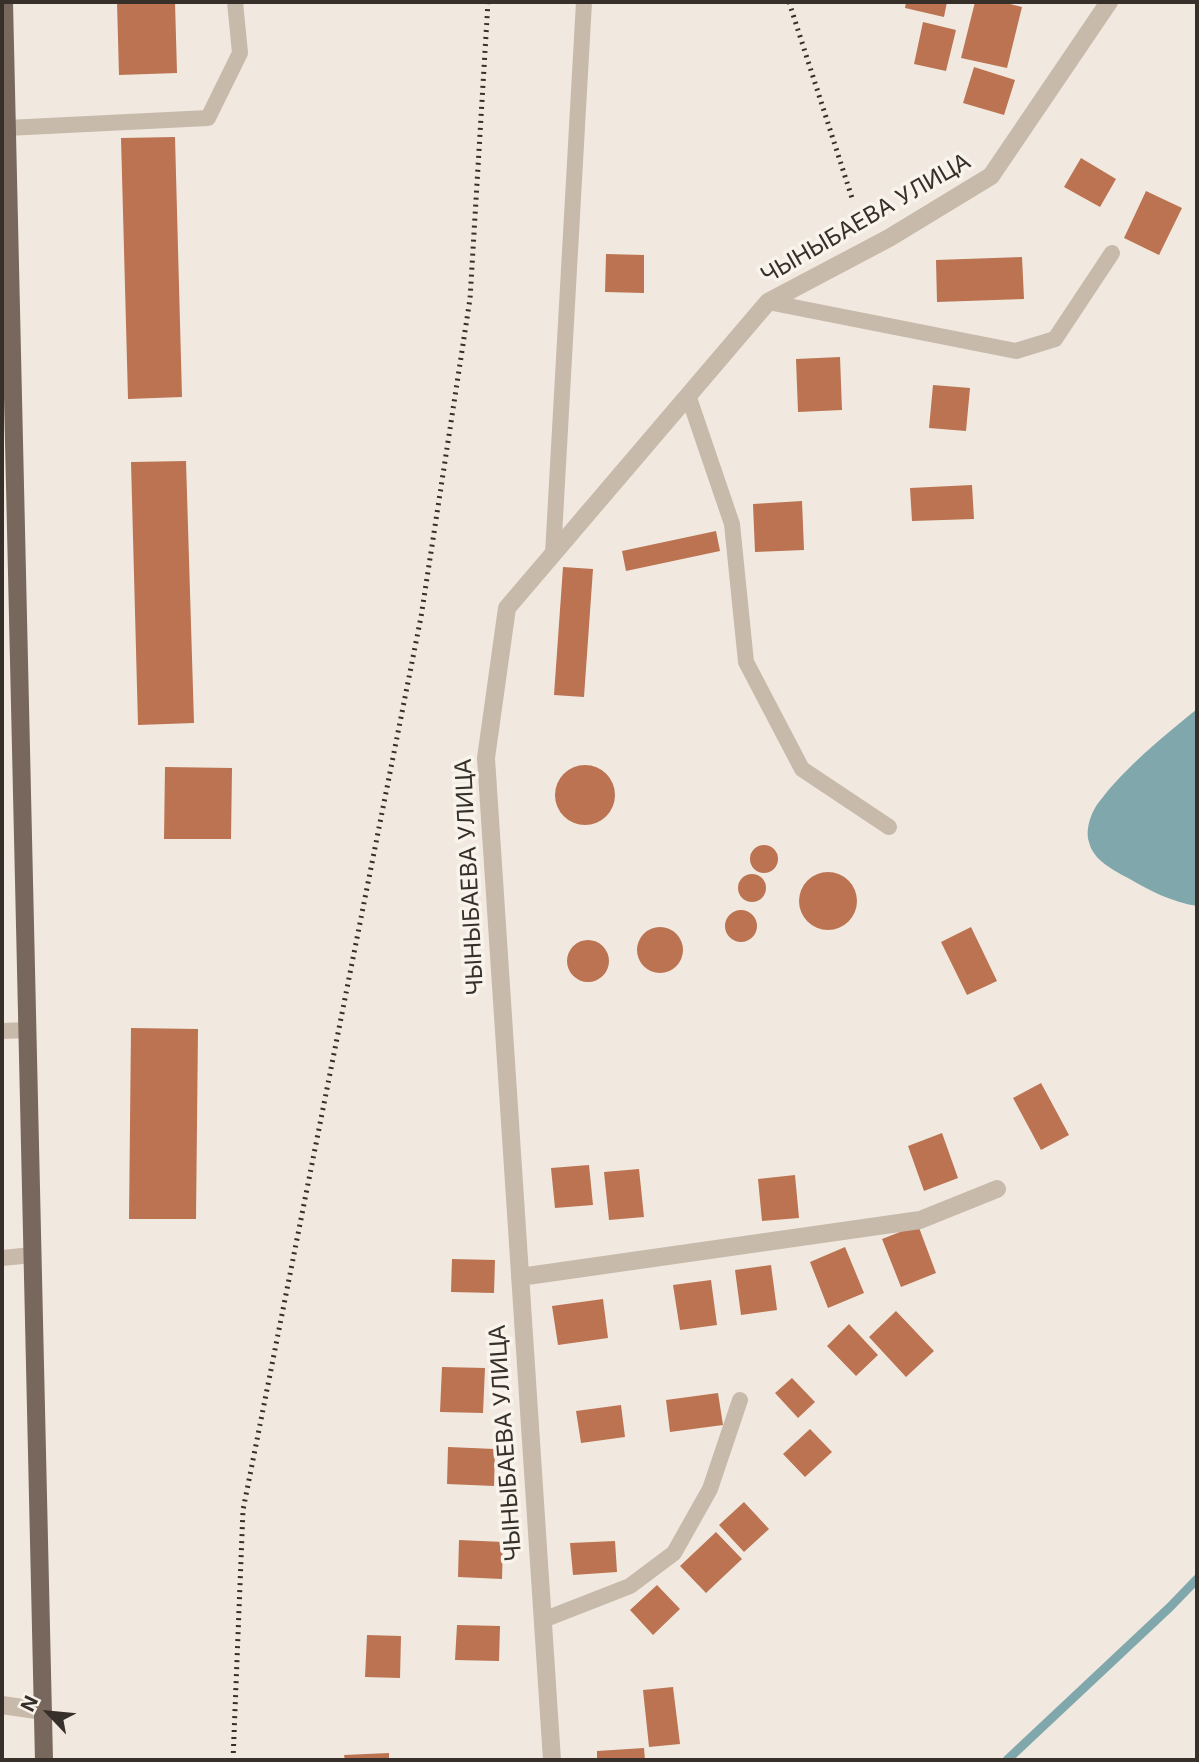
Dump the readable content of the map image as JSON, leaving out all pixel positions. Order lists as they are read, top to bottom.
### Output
{
  "streets": {
    "street": ["ЧЫНЫБАЕВА УЛИЦА"]
  },
  "north": "top left"
}
